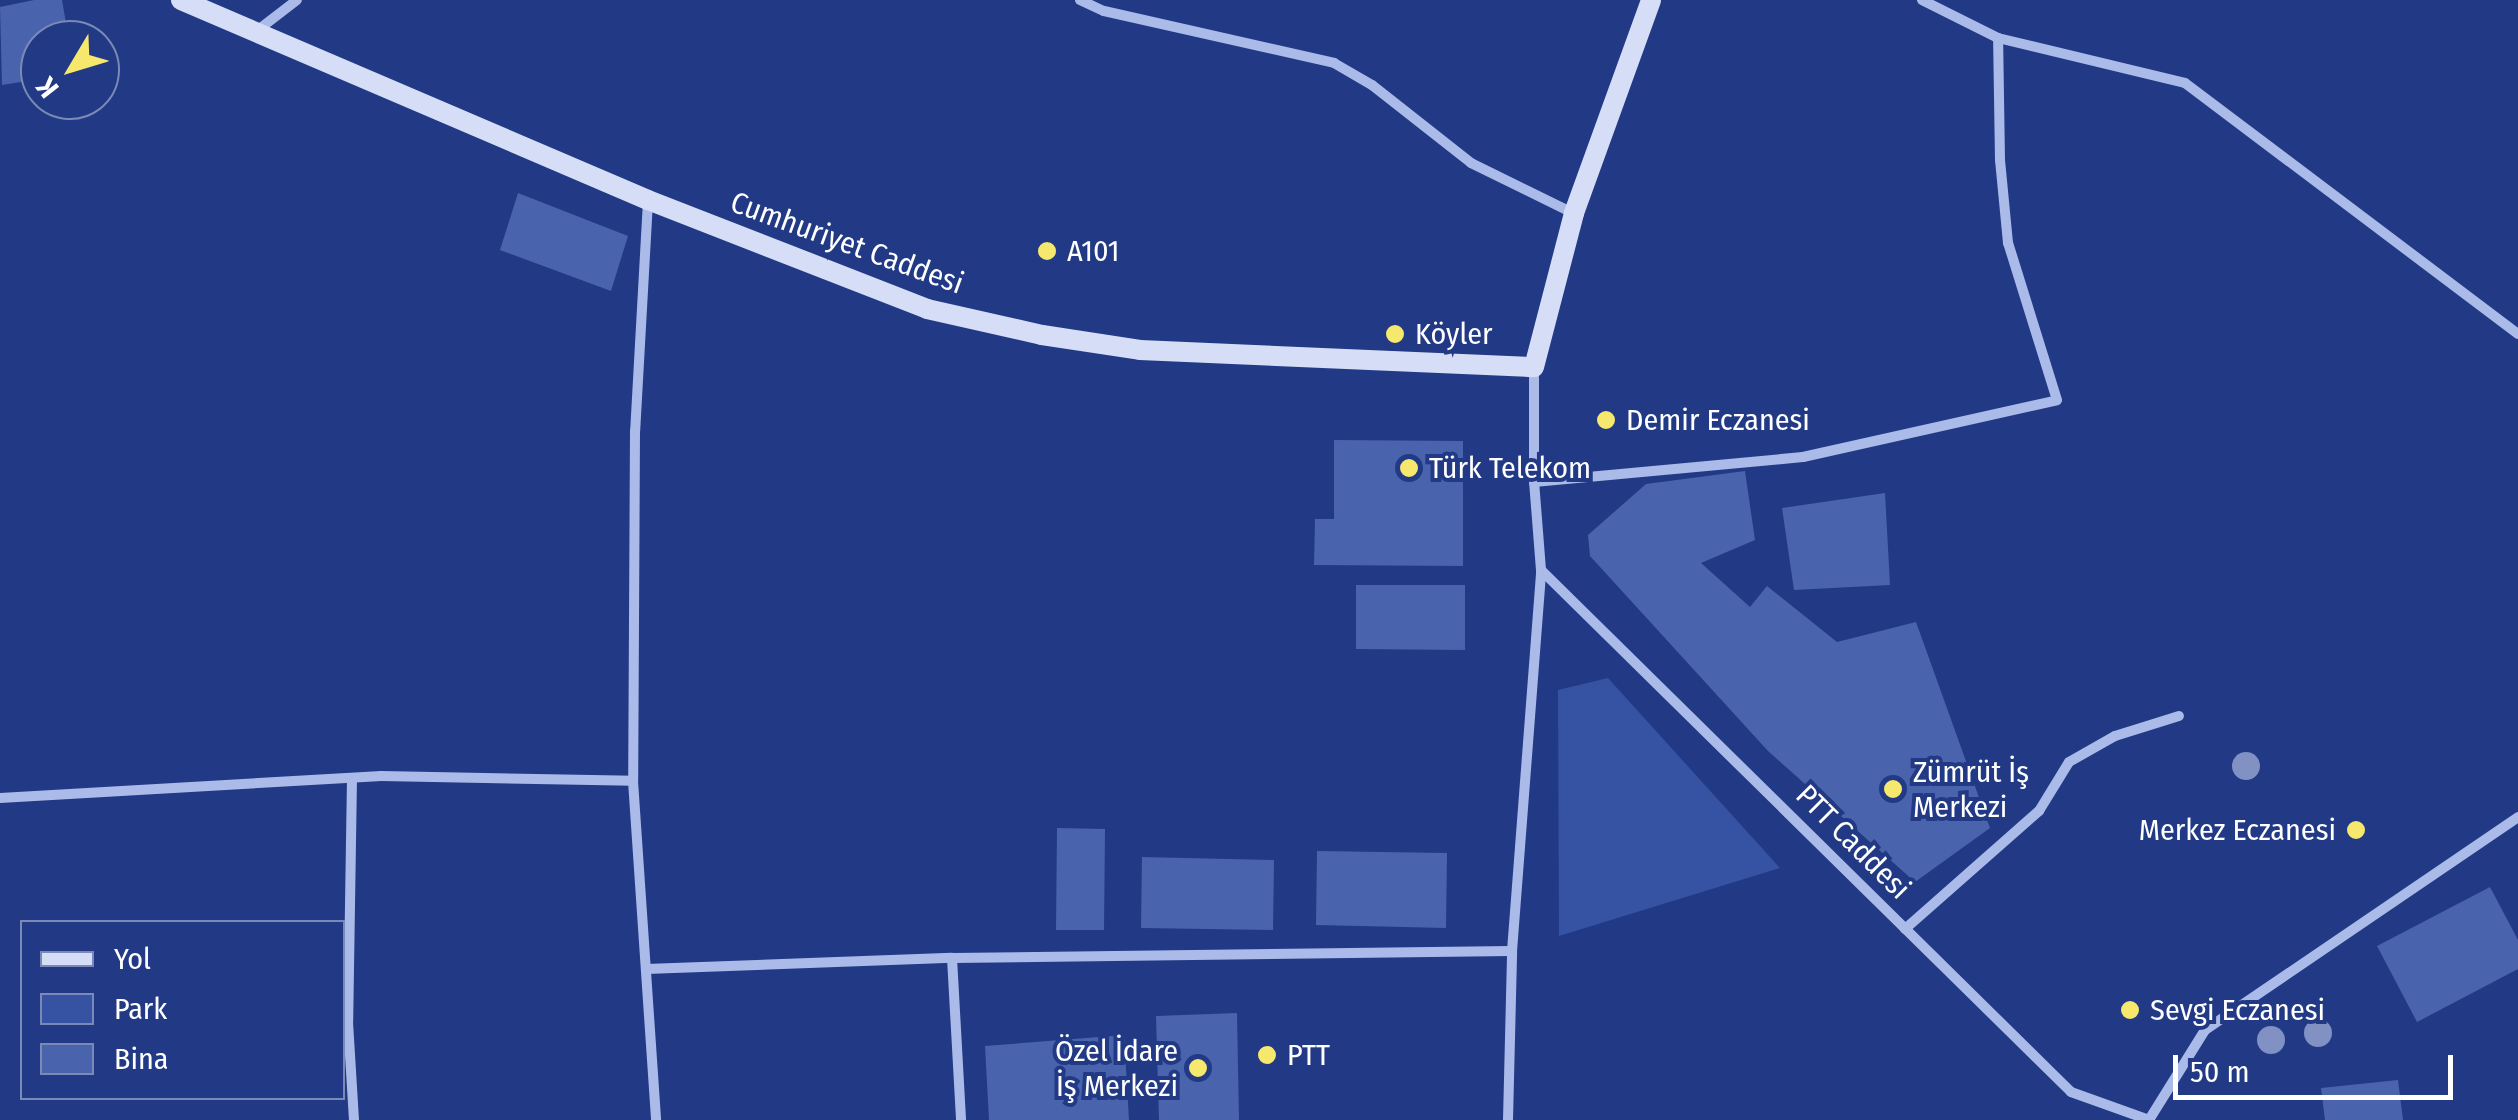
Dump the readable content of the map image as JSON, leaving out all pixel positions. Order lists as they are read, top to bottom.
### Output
{
  "streets": {
    "street": ["Cumhuriyet Caddesi", "PTT Caddesi"]
  },
  "places": [
    "A101",
    "Köyler",
    "Demir Eczanesi",
    "Türk Telekom",
    "Zümrüt İş Merkezi",
    "Merkez Eczanesi",
    "Sevgi Eczanesi",
    "PTT",
    "Özel İdare İş Merkezi"
  ],
  "legend": ["Yol", "Park", "Bina"],
  "scale_bar": "50 m",
  "north": "bottom left"
}
